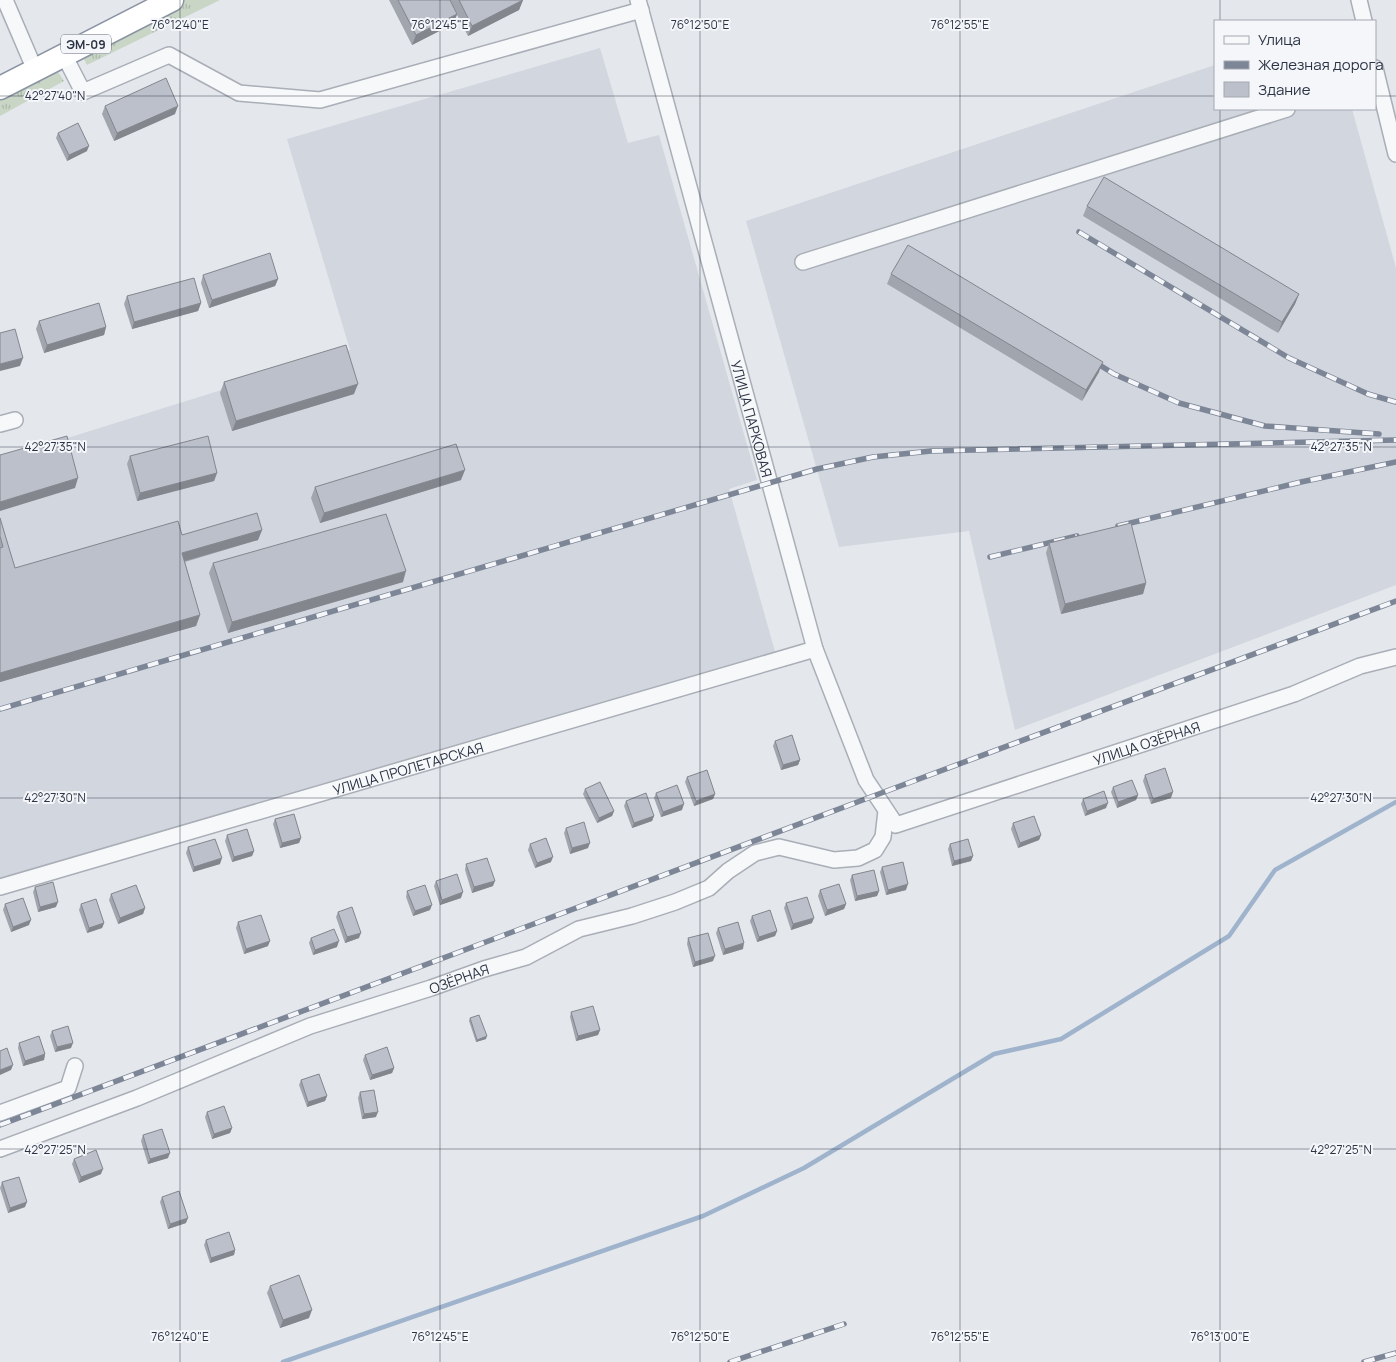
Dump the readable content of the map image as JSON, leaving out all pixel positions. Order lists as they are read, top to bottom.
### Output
{
  "streets": {
    "highway": ["ЭМ-09"],
    "street": [
      "УЛИЦА ПАРКОВАЯ",
      "УЛИЦА ОЗЁРНАЯ",
      "УЛИЦА ПРОЛЕТАРСКАЯ",
      "ОЗЁРНАЯ"
    ]
  },
  "crossings": [
    ["УЛИЦА ПАРКОВАЯ", "УЛИЦА ОЗЁРНАЯ"],
    ["УЛИЦА ПАРКОВАЯ", "УЛИЦА ПРОЛЕТАРСКАЯ"],
    ["УЛИЦА ПАРКОВАЯ", "ОЗЁРНАЯ"]
  ],
  "legend": ["Улица", "Железная дорога", "Здание"],
  "coordinates": [
    "76°12'40\"E",
    "76°12'45\"E",
    "76°12'50\"E",
    "76°12'55\"E",
    "42°27'40\"N",
    "42°27'35\"N",
    "42°27'30\"N",
    "42°27'25\"N",
    "76°13'00\"E"
  ]
}
